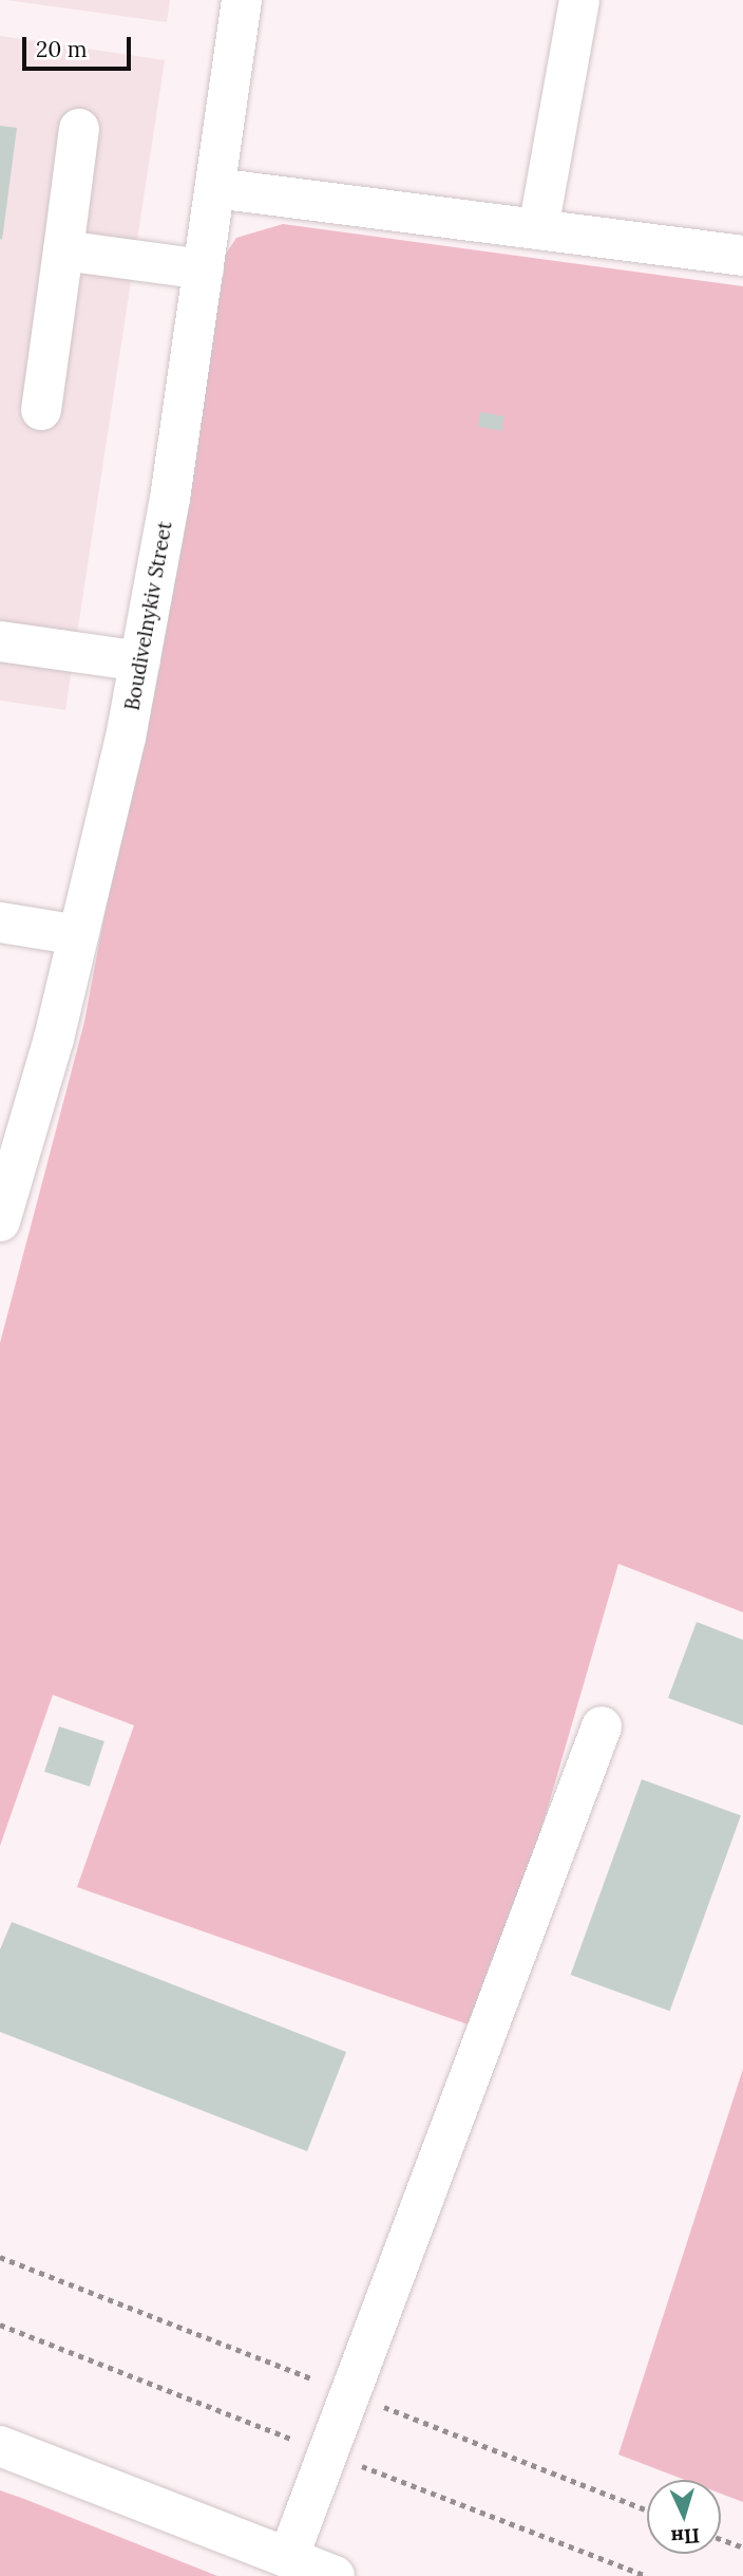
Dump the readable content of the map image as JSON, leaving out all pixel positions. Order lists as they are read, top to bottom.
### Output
{
  "streets": {
    "street": ["Boudivelnykiv Street"]
  },
  "scale_bar": "20 m",
  "north": "bottom"
}
